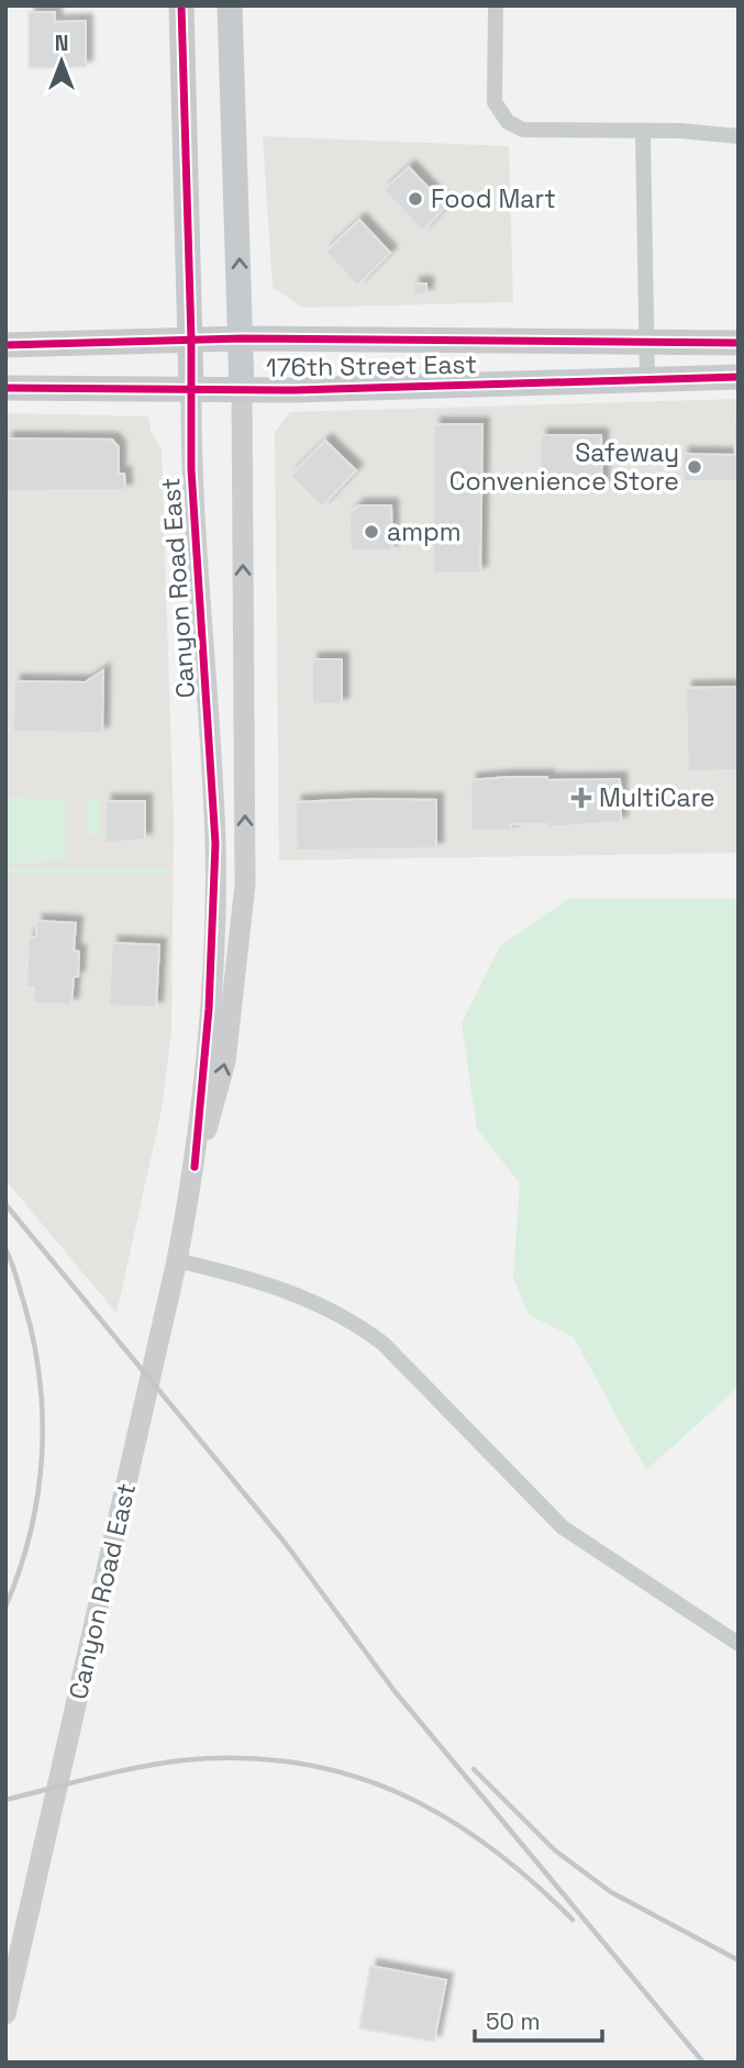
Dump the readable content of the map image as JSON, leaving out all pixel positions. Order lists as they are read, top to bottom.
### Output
{
  "streets": {
    "main road": ["176th Street East", "Canyon Road East"]
  },
  "crossings": [
    ["176th Street East", "Canyon Road East"]
  ],
  "places": {
    "other": ["Food Mart", "Safeway Convenience Store", "ampm"],
    "health": ["MultiCare"]
  },
  "scale_bar": "50 m",
  "north": "top"
}
